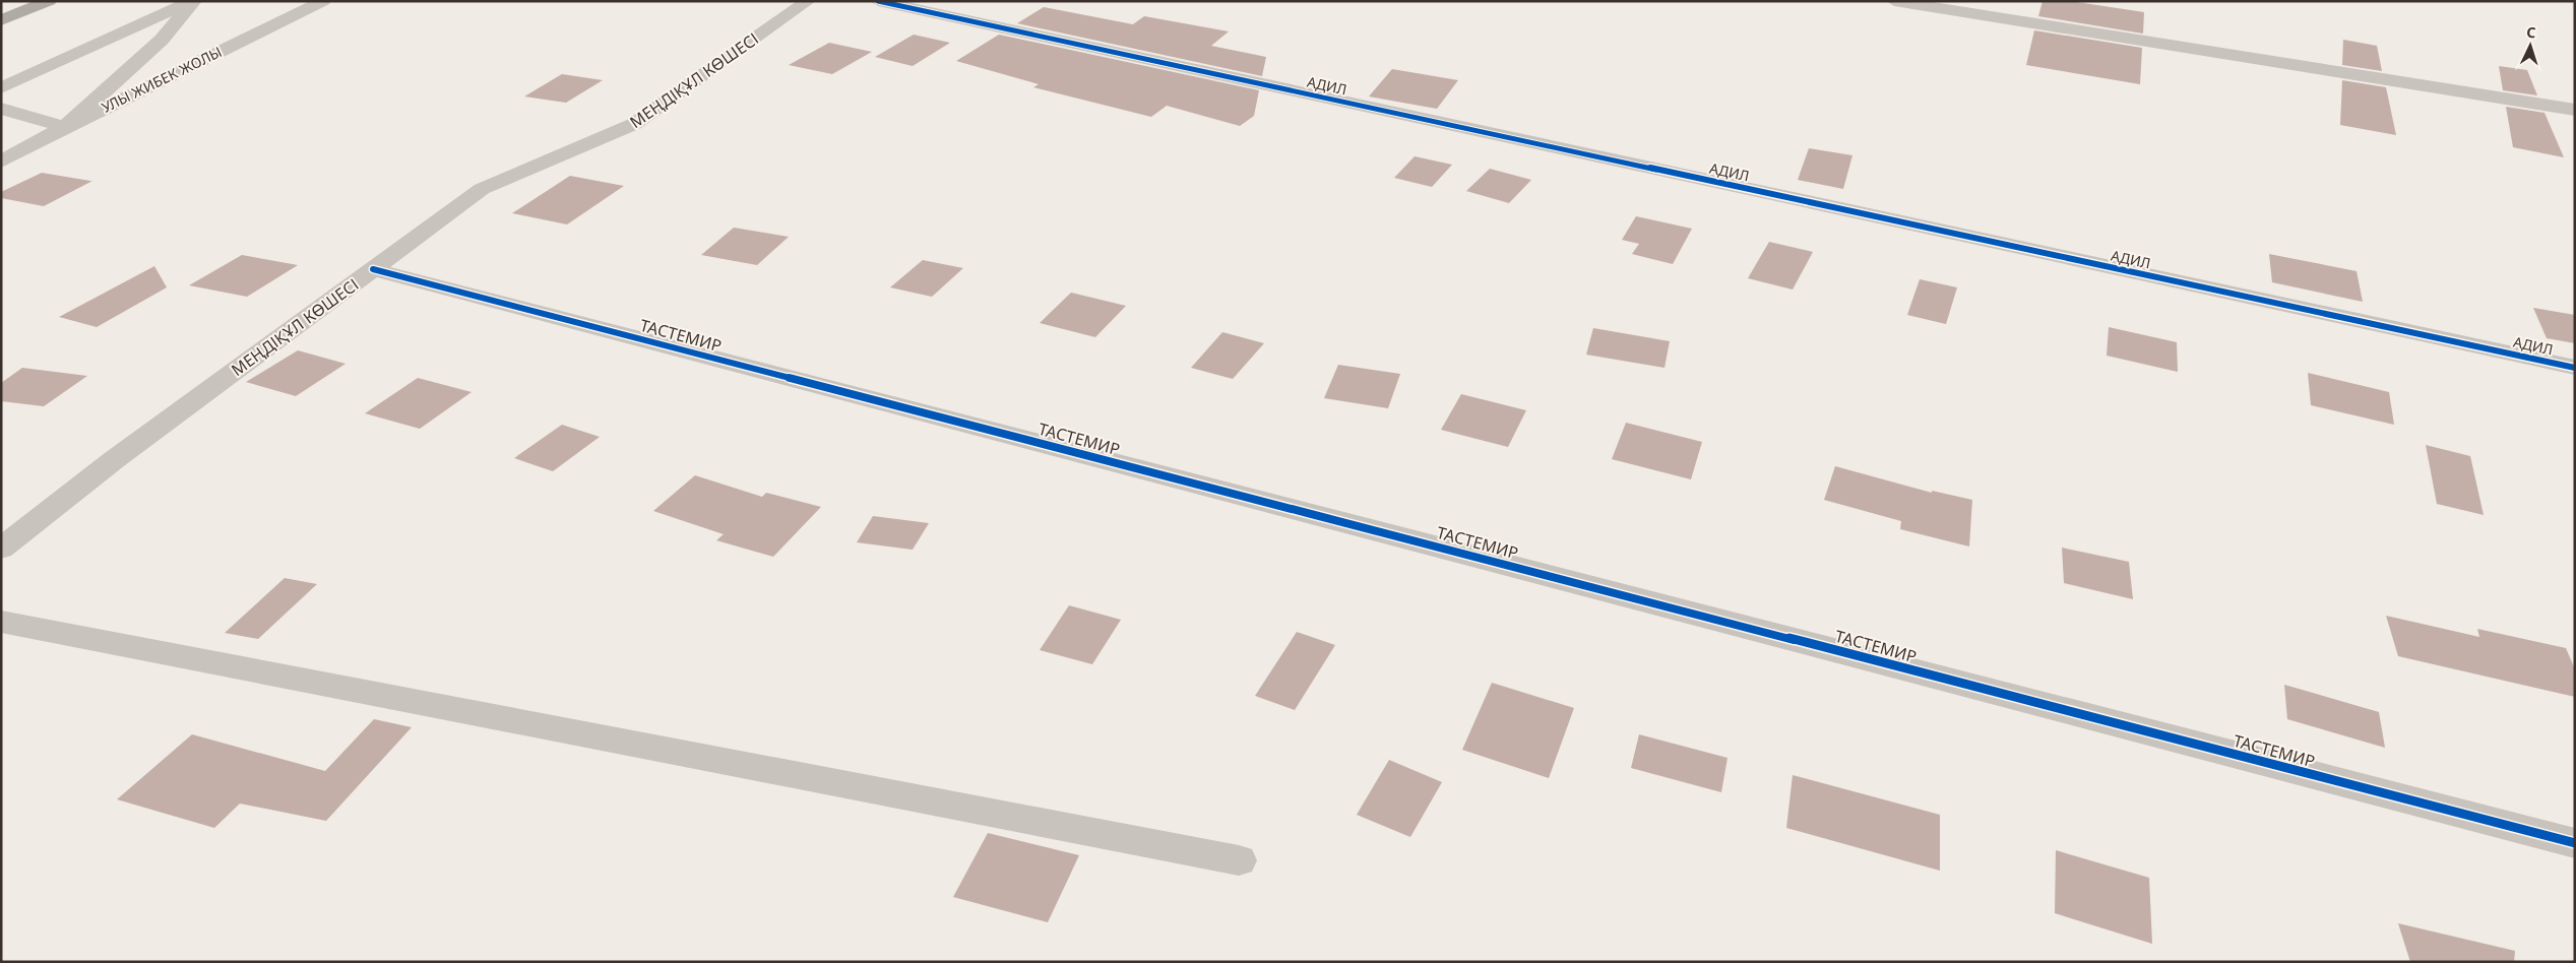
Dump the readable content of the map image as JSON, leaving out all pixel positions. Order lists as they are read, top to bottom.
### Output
{
  "streets": {
    "street": [
      "УЛЫ ЖИБЕК ЖОЛЫ",
      "МЕҢДІҚҰЛ КӨШЕСІ",
      "АДИЛ",
      "ТАСТЕМИР"
    ]
  },
  "crossings": [
    ["МЕҢДІҚҰЛ КӨШЕСІ", "ТАСТЕМИР"]
  ],
  "north": "top"
}
